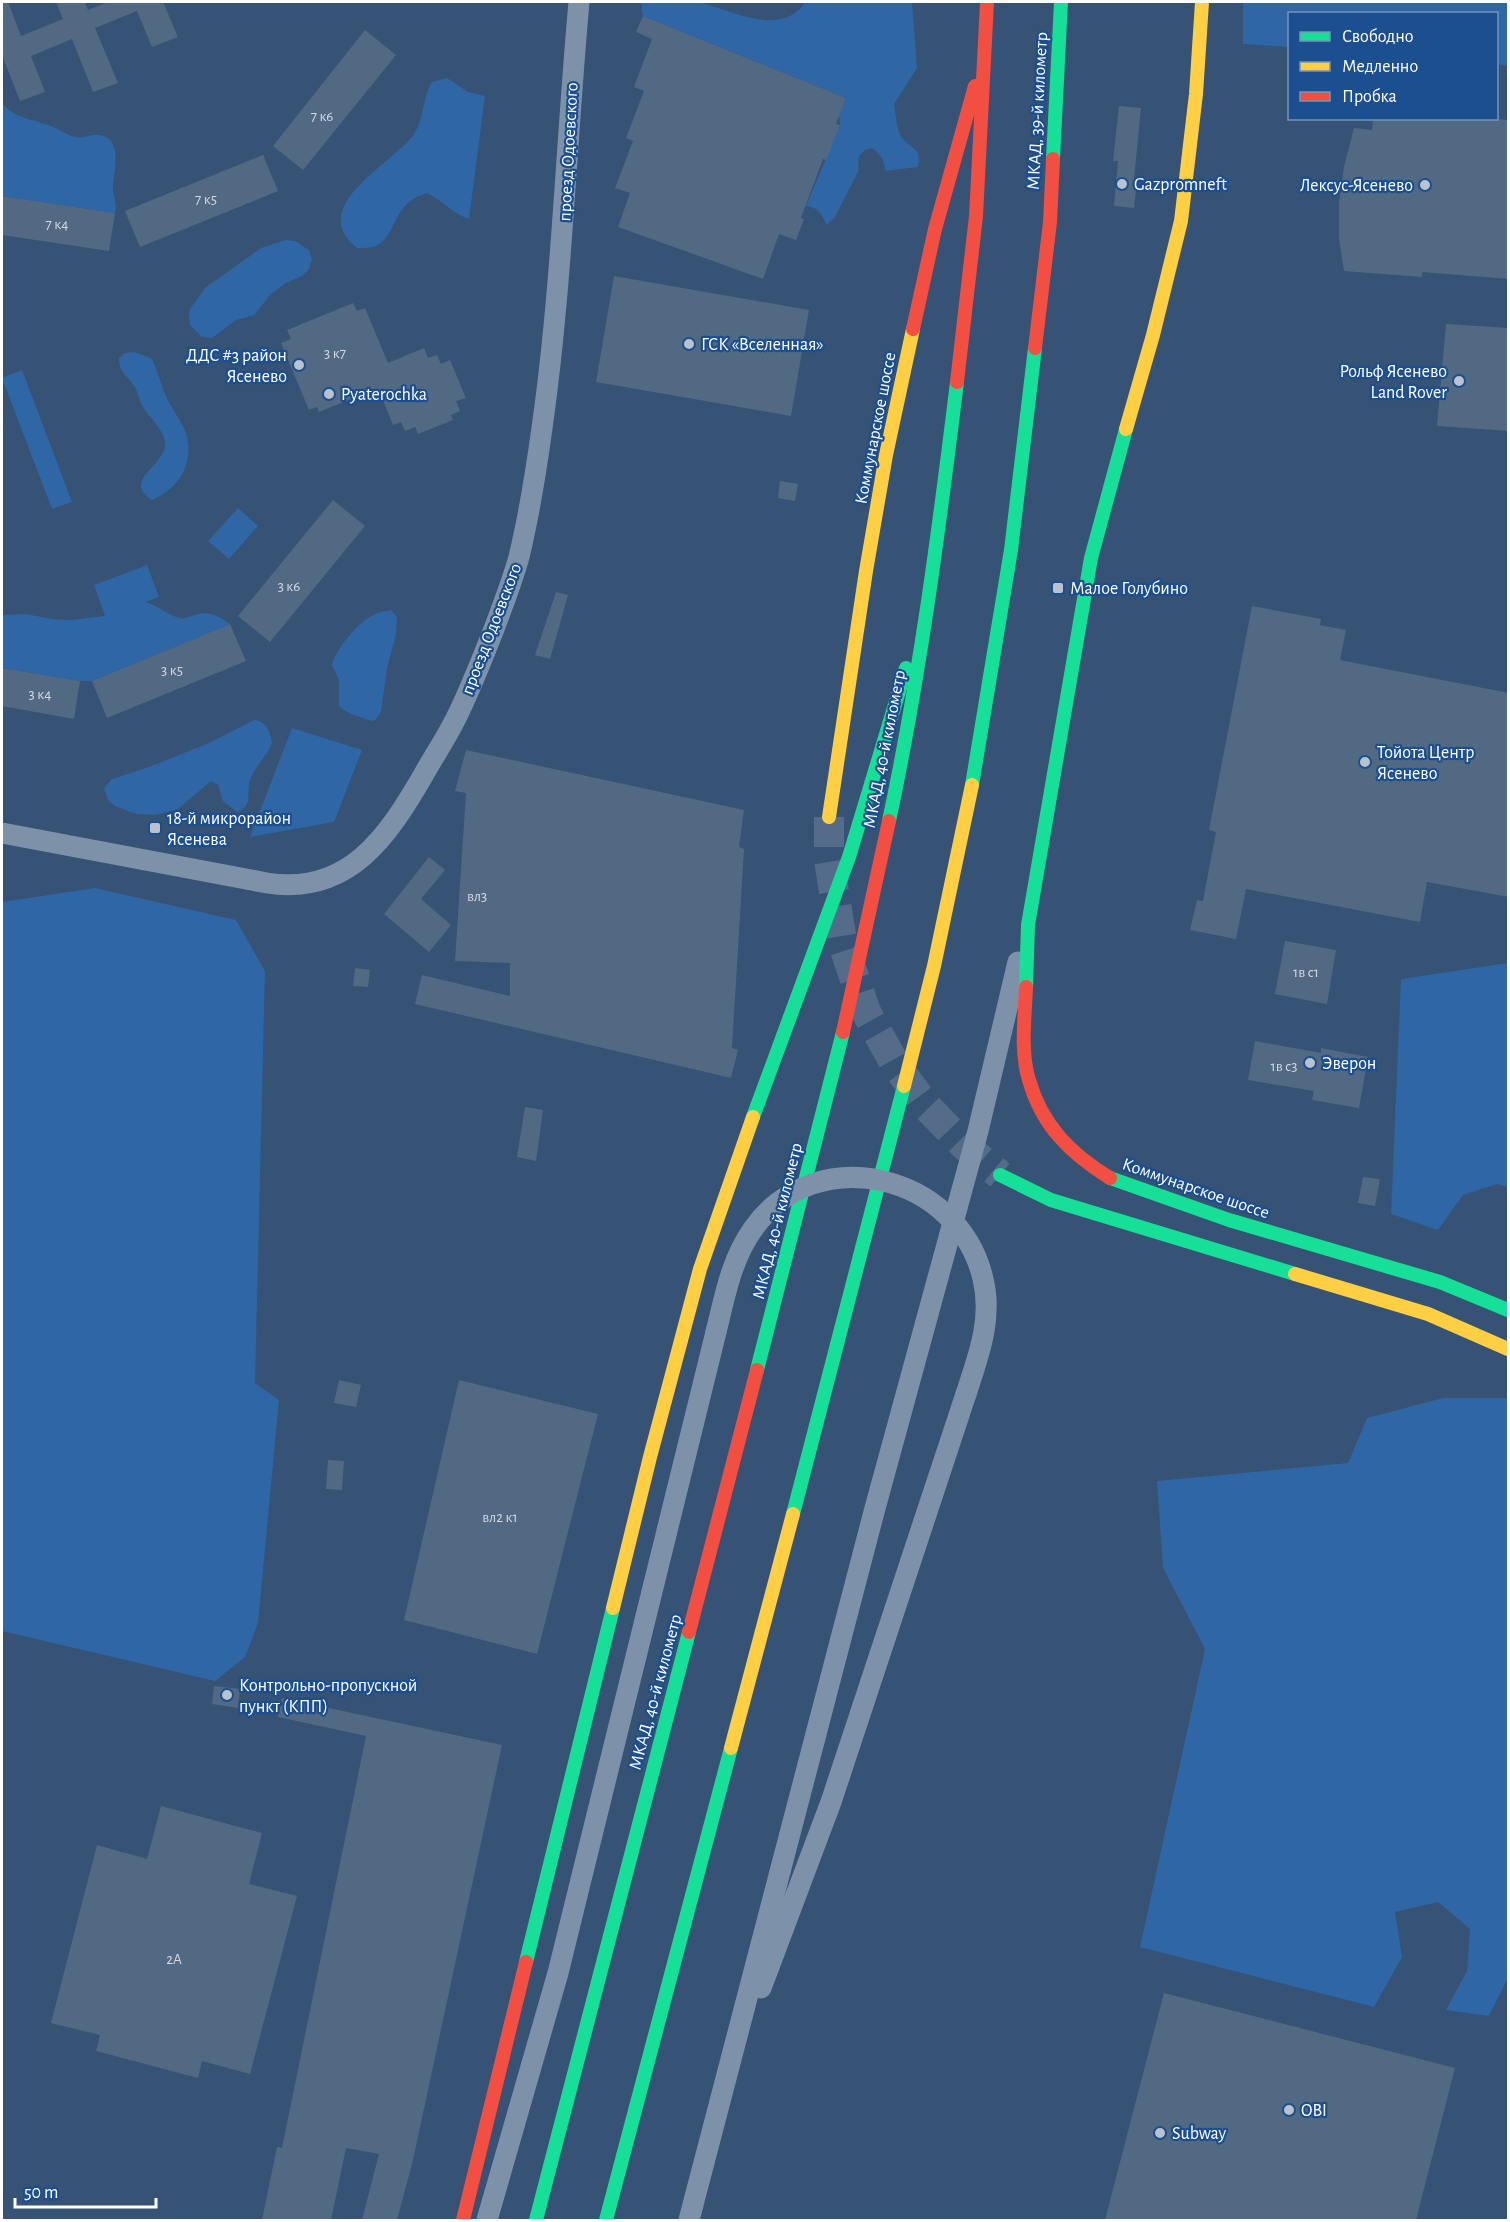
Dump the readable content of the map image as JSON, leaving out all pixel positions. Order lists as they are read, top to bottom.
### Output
{
  "streets": {
    "main road": ["МКАД, 39-й километр", "Коммунарское шоссе", "МКАД, 40-й километр"],
    "street": ["проезд Одоевского"]
  },
  "crossings": [
    ["Коммунарское шоссе", "МКАД, 40-й километр"]
  ],
  "places": {
    "other": [
      "Gazpromneft",
      "Лексус-Ясенево",
      "ГСК «Вселенная»",
      "ДДС #3 район Ясенево",
      "Рольф Ясенево Land Rover",
      "Pyaterochka",
      "Тойота Центр Ясенево",
      "Эверон",
      "Контрольно-пропускной пункт (КПП)",
      "OBI",
      "Subway"
    ],
    "transit": ["Малое Голубино", "18-й микрорайон Ясенева"]
  },
  "house_numbers": [
    "7 к6",
    "7 к5",
    "7 к4",
    "3 к7",
    "3 к6",
    "3 к5",
    "3 к4",
    "вл3",
    "1в с1",
    "1в с3",
    "вл2 к1",
    "2А"
  ],
  "legend": ["Свободно", "Медленно", "Пробка"],
  "scale_bar": "50 m"
}
